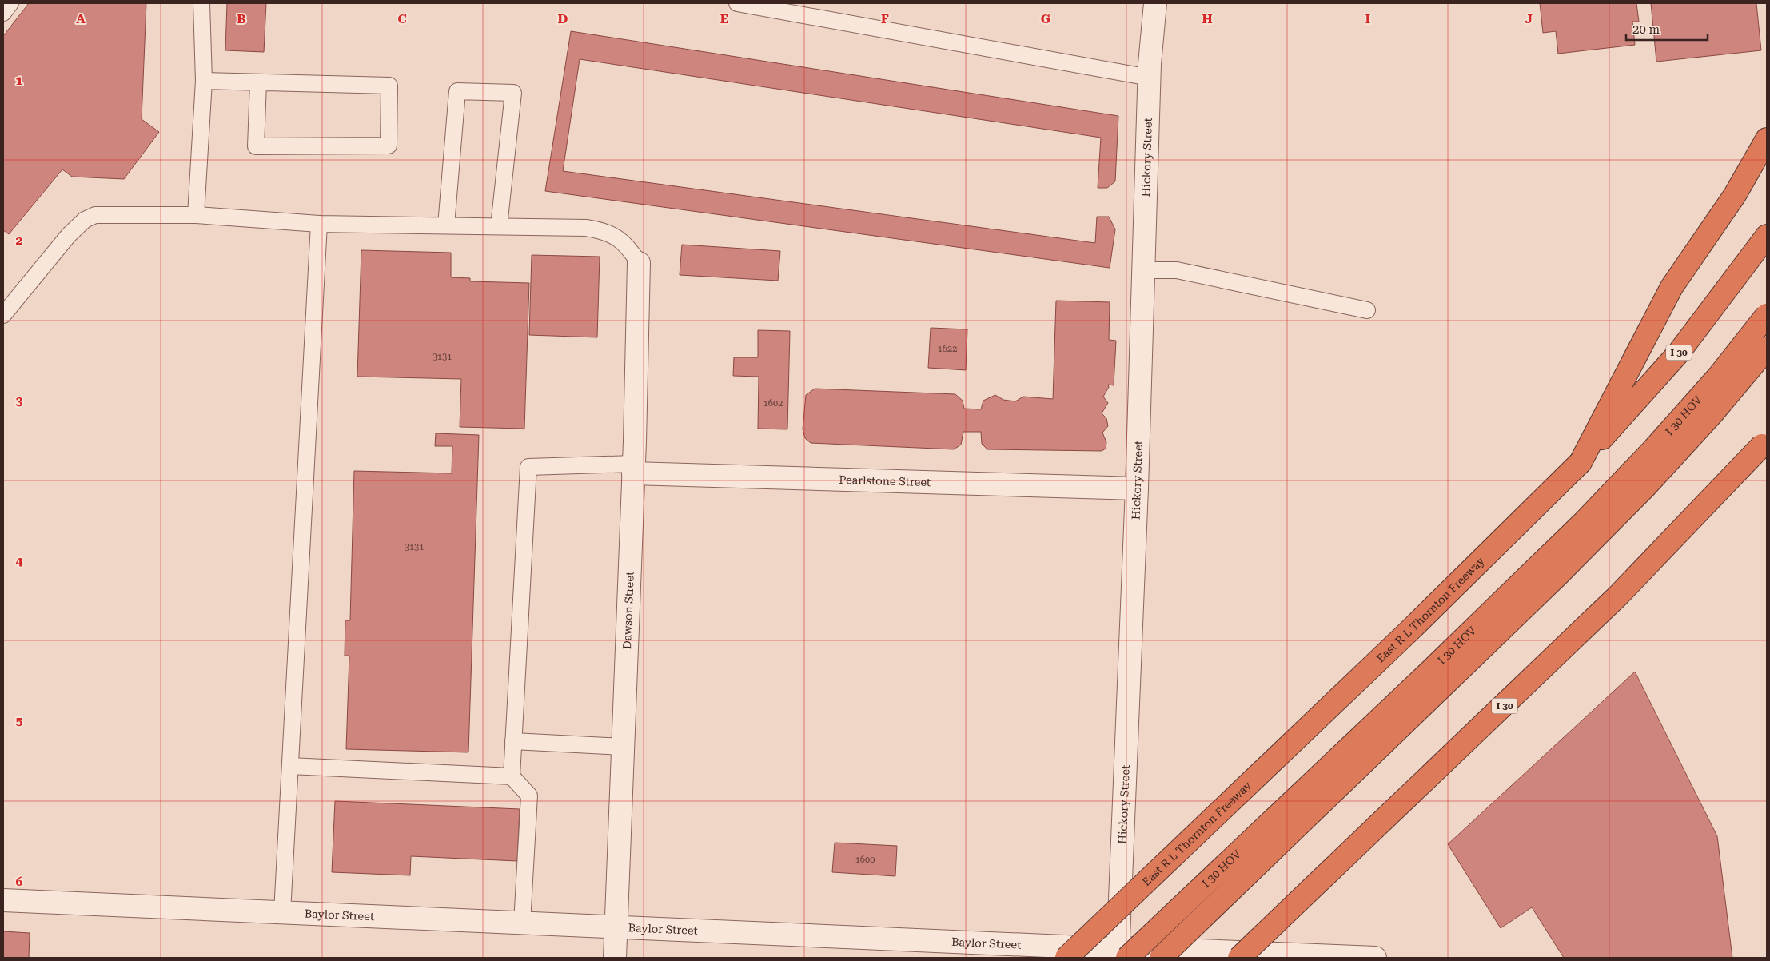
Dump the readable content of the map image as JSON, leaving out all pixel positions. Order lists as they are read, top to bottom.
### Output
{
  "streets": {
    "highway": ["I 30", "I 30 HOV", "East R L Thornton Freeway"],
    "street": [
      "Hickory Street",
      "Pearlstone Street",
      "Dawson Street",
      "Baylor Street"
    ]
  },
  "crossings": [
    ["Hickory Street", "I 30 HOV"],
    ["Hickory Street", "Pearlstone Street"],
    ["Hickory Street", "Baylor Street"],
    ["I 30 HOV", "Baylor Street"],
    ["Pearlstone Street", "Dawson Street"],
    ["Dawson Street", "Baylor Street"]
  ],
  "house_numbers": [
    "1622",
    "3131",
    "1602",
    "3131",
    "1600"
  ],
  "scale_bar": "20 m",
  "grid": {
    "columns": [
      "A",
      "B",
      "C",
      "D",
      "E",
      "F",
      "G",
      "H",
      "I",
      "J"
    ],
    "rows": [
      "1",
      "2",
      "3",
      "4",
      "5",
      "6"
    ]
  }
}
